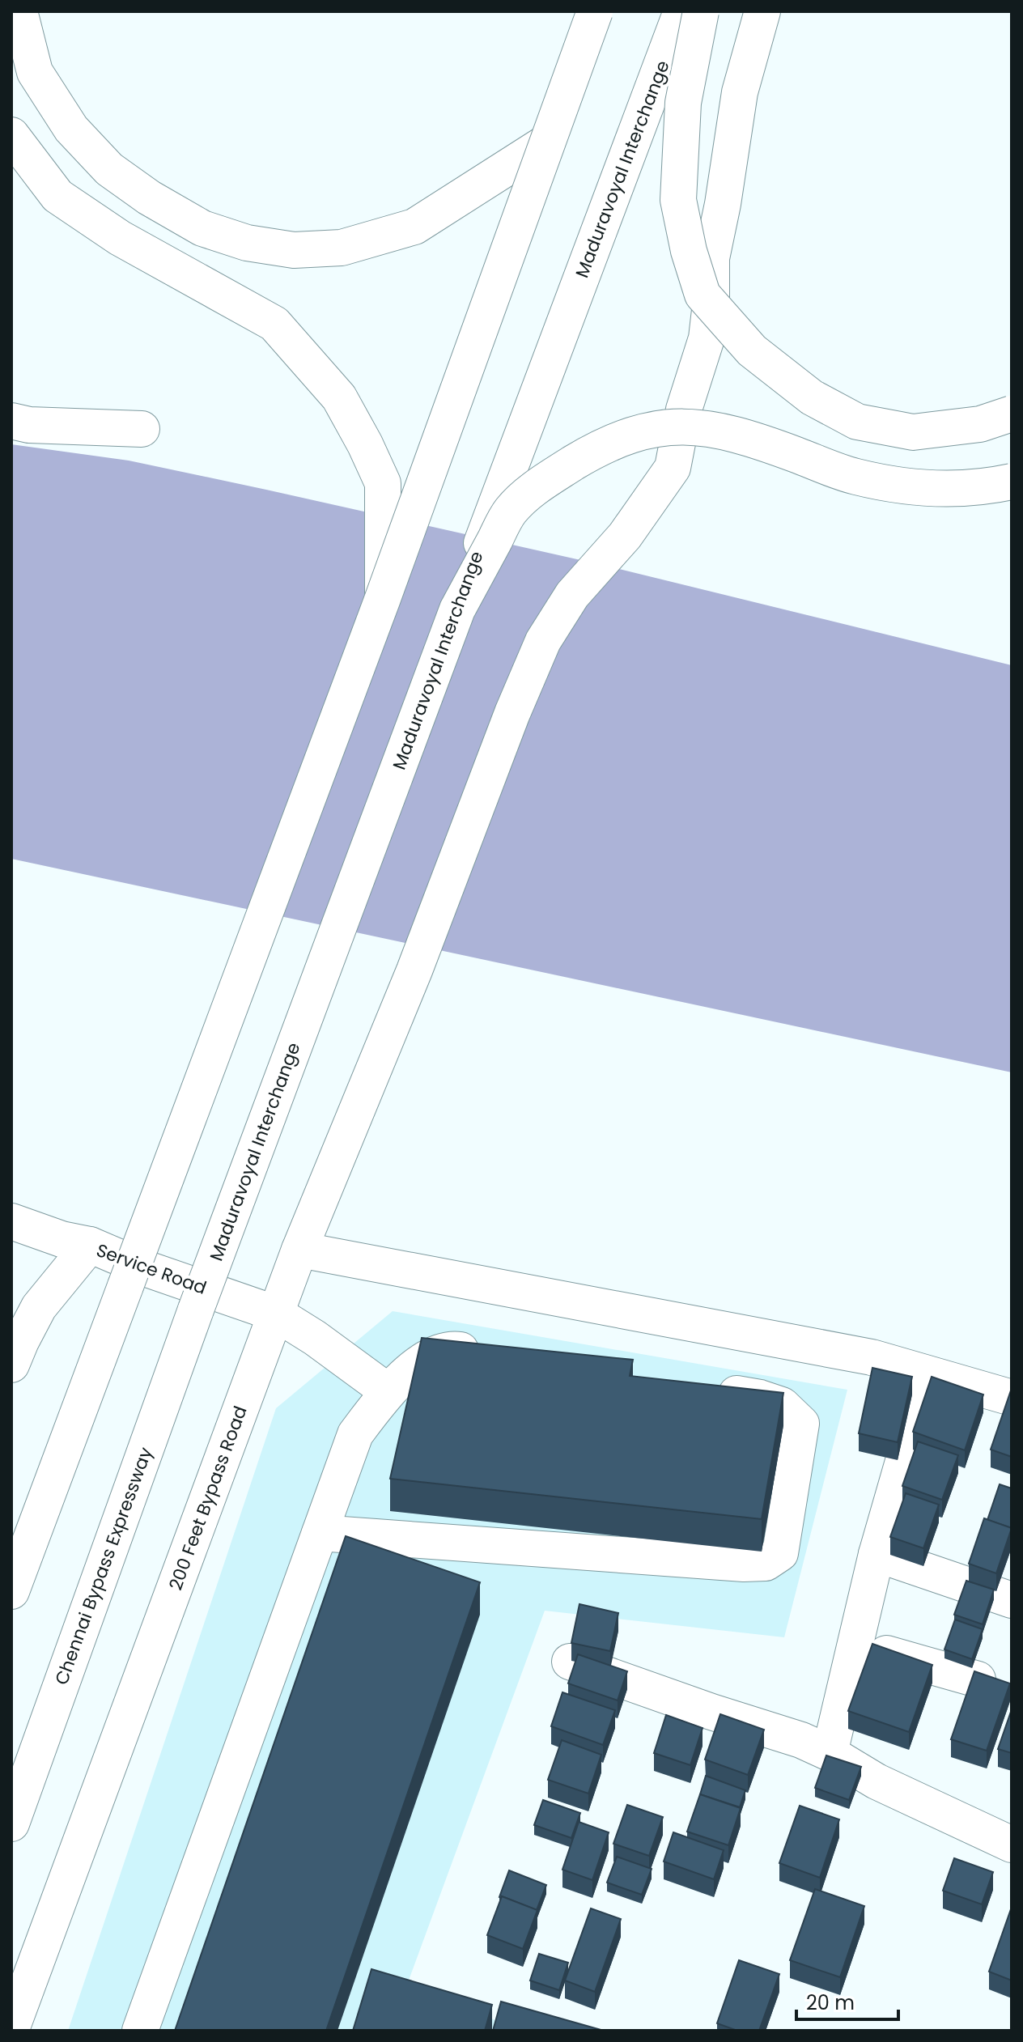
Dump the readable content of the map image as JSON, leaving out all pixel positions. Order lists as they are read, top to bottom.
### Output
{
  "streets": {
    "main road": [
      "Maduravoyal Interchange",
      "Service Road",
      "200 Feet Bypass Road",
      "Chennai Bypass Expressway"
    ]
  },
  "crossings": [
    ["Maduravoyal Interchange", "Chennai Bypass Expressway"],
    ["Service Road", "200 Feet Bypass Road"]
  ],
  "scale_bar": "20 m"
}
